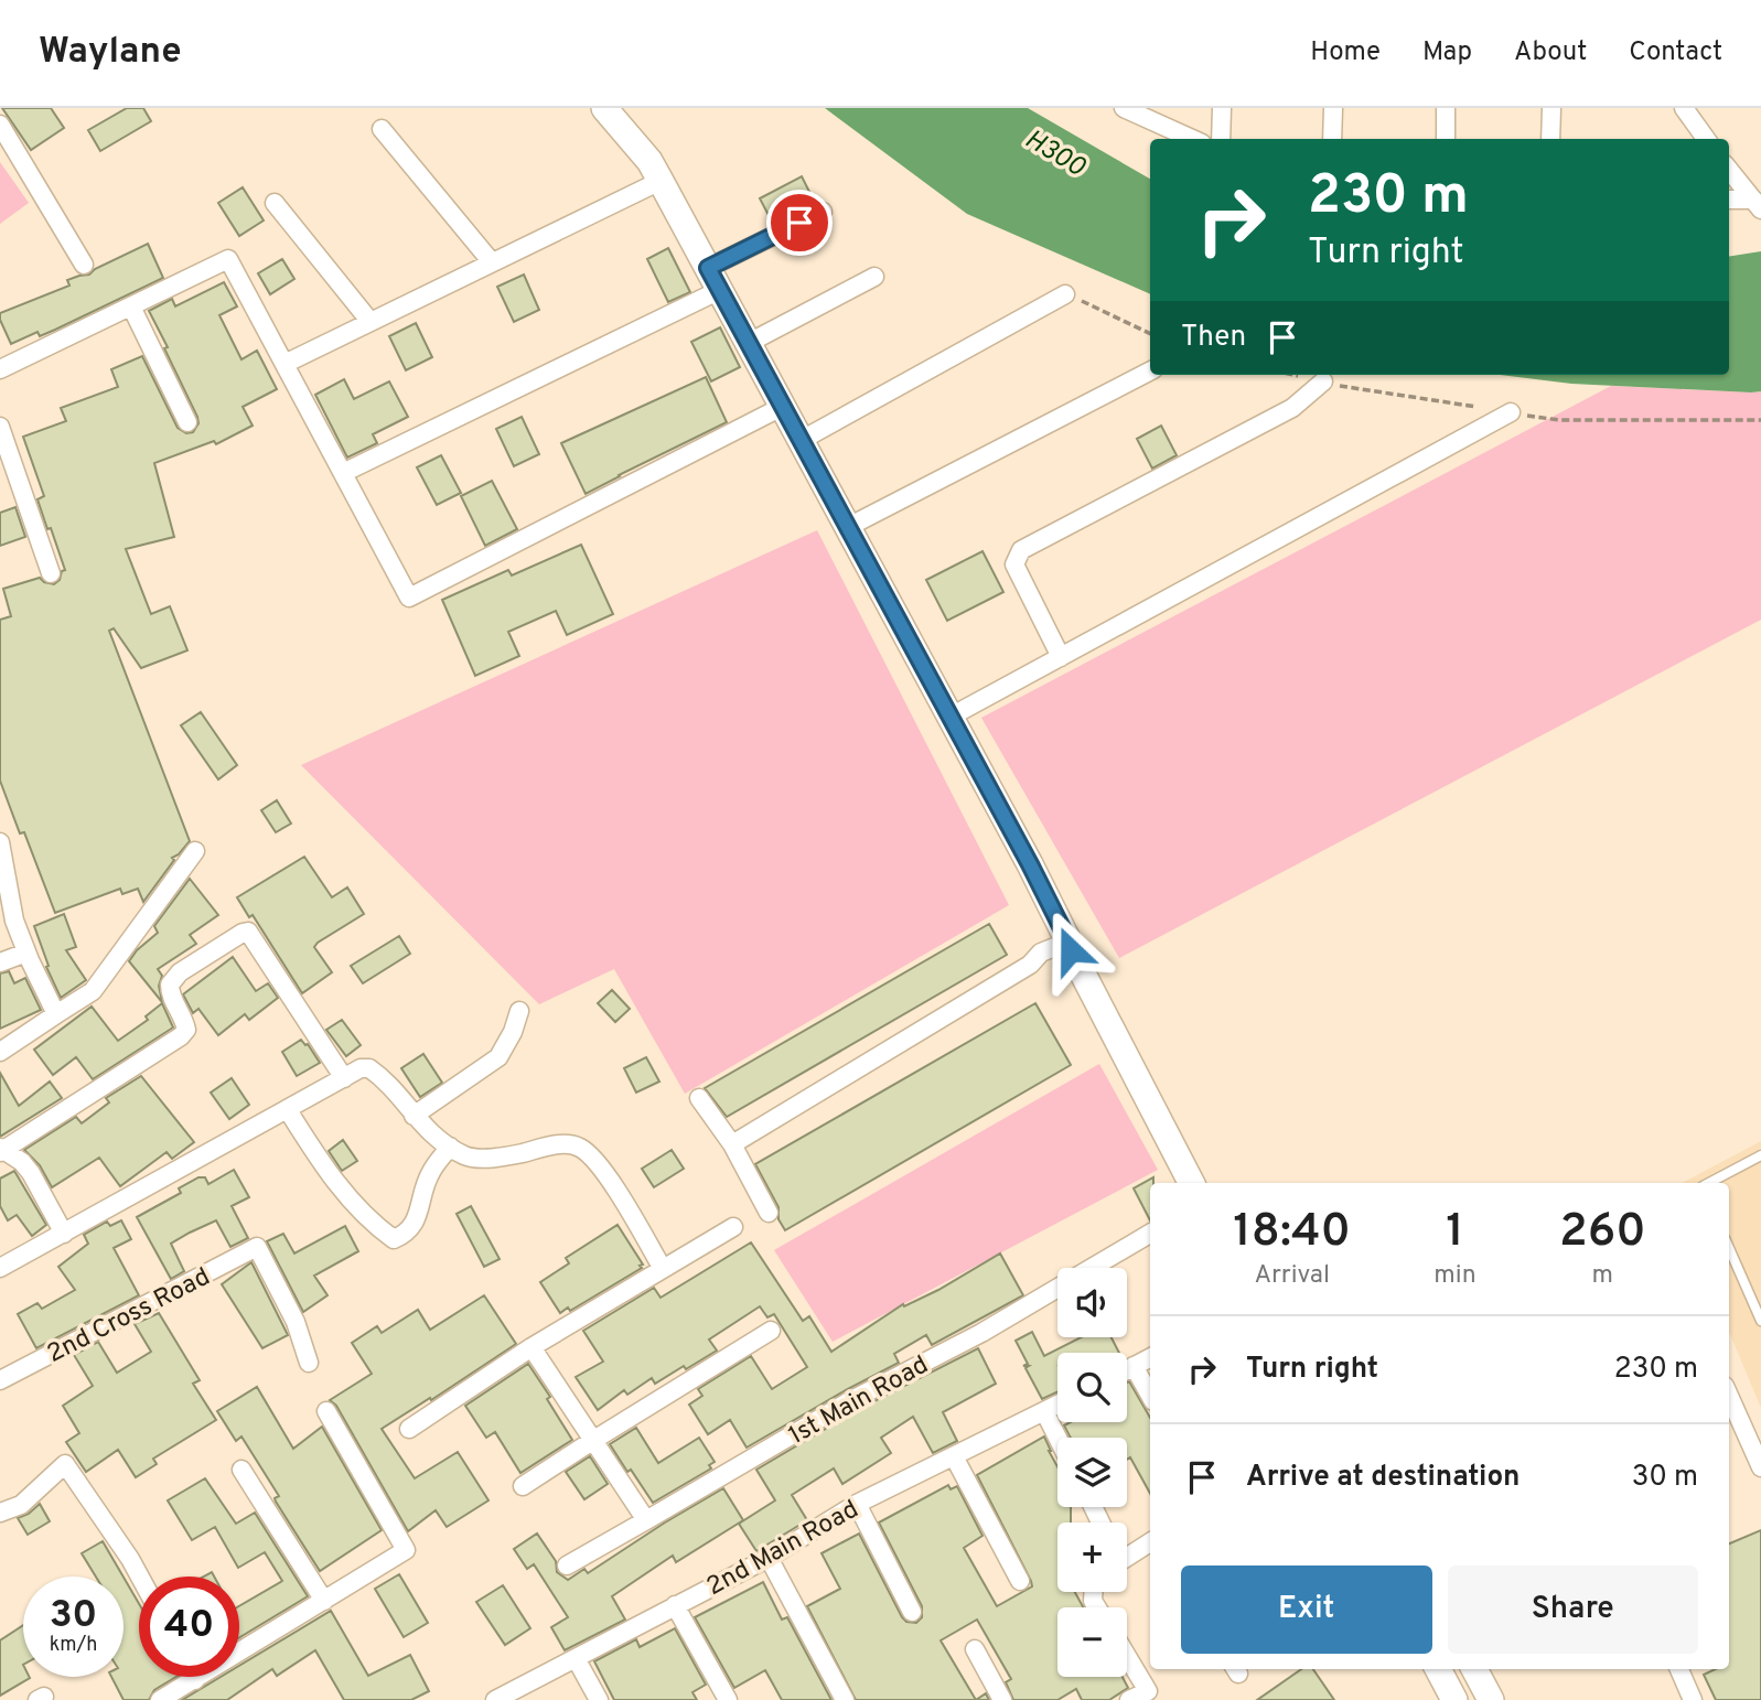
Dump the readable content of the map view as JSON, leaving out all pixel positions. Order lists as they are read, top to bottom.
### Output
{
  "streets": {
    "street": ["2nd Cross Road", "1st Main Road", "2nd Main Road"]
  },
  "water": ["H300"],
  "page": {
    "header": "Waylane",
    "nav": [
      "Home",
      "Map",
      "About",
      "Contact"
    ],
    "turn": ["230 m", "Turn right"],
    "then": "Then",
    "eta": [
      "18:40",
      "Arrival",
      "1",
      "min",
      "260",
      "m"
    ],
    "map_buttons": ["+", "−"],
    "list": [
      {
        "name": "Turn right",
        "value": "230 m"
      },
      {
        "name": "Arrive at destination",
        "value": "30 m"
      }
    ],
    "buttons": ["Exit", "Share"],
    "speed": "30 km/h",
    "limit": "40"
  }
}
